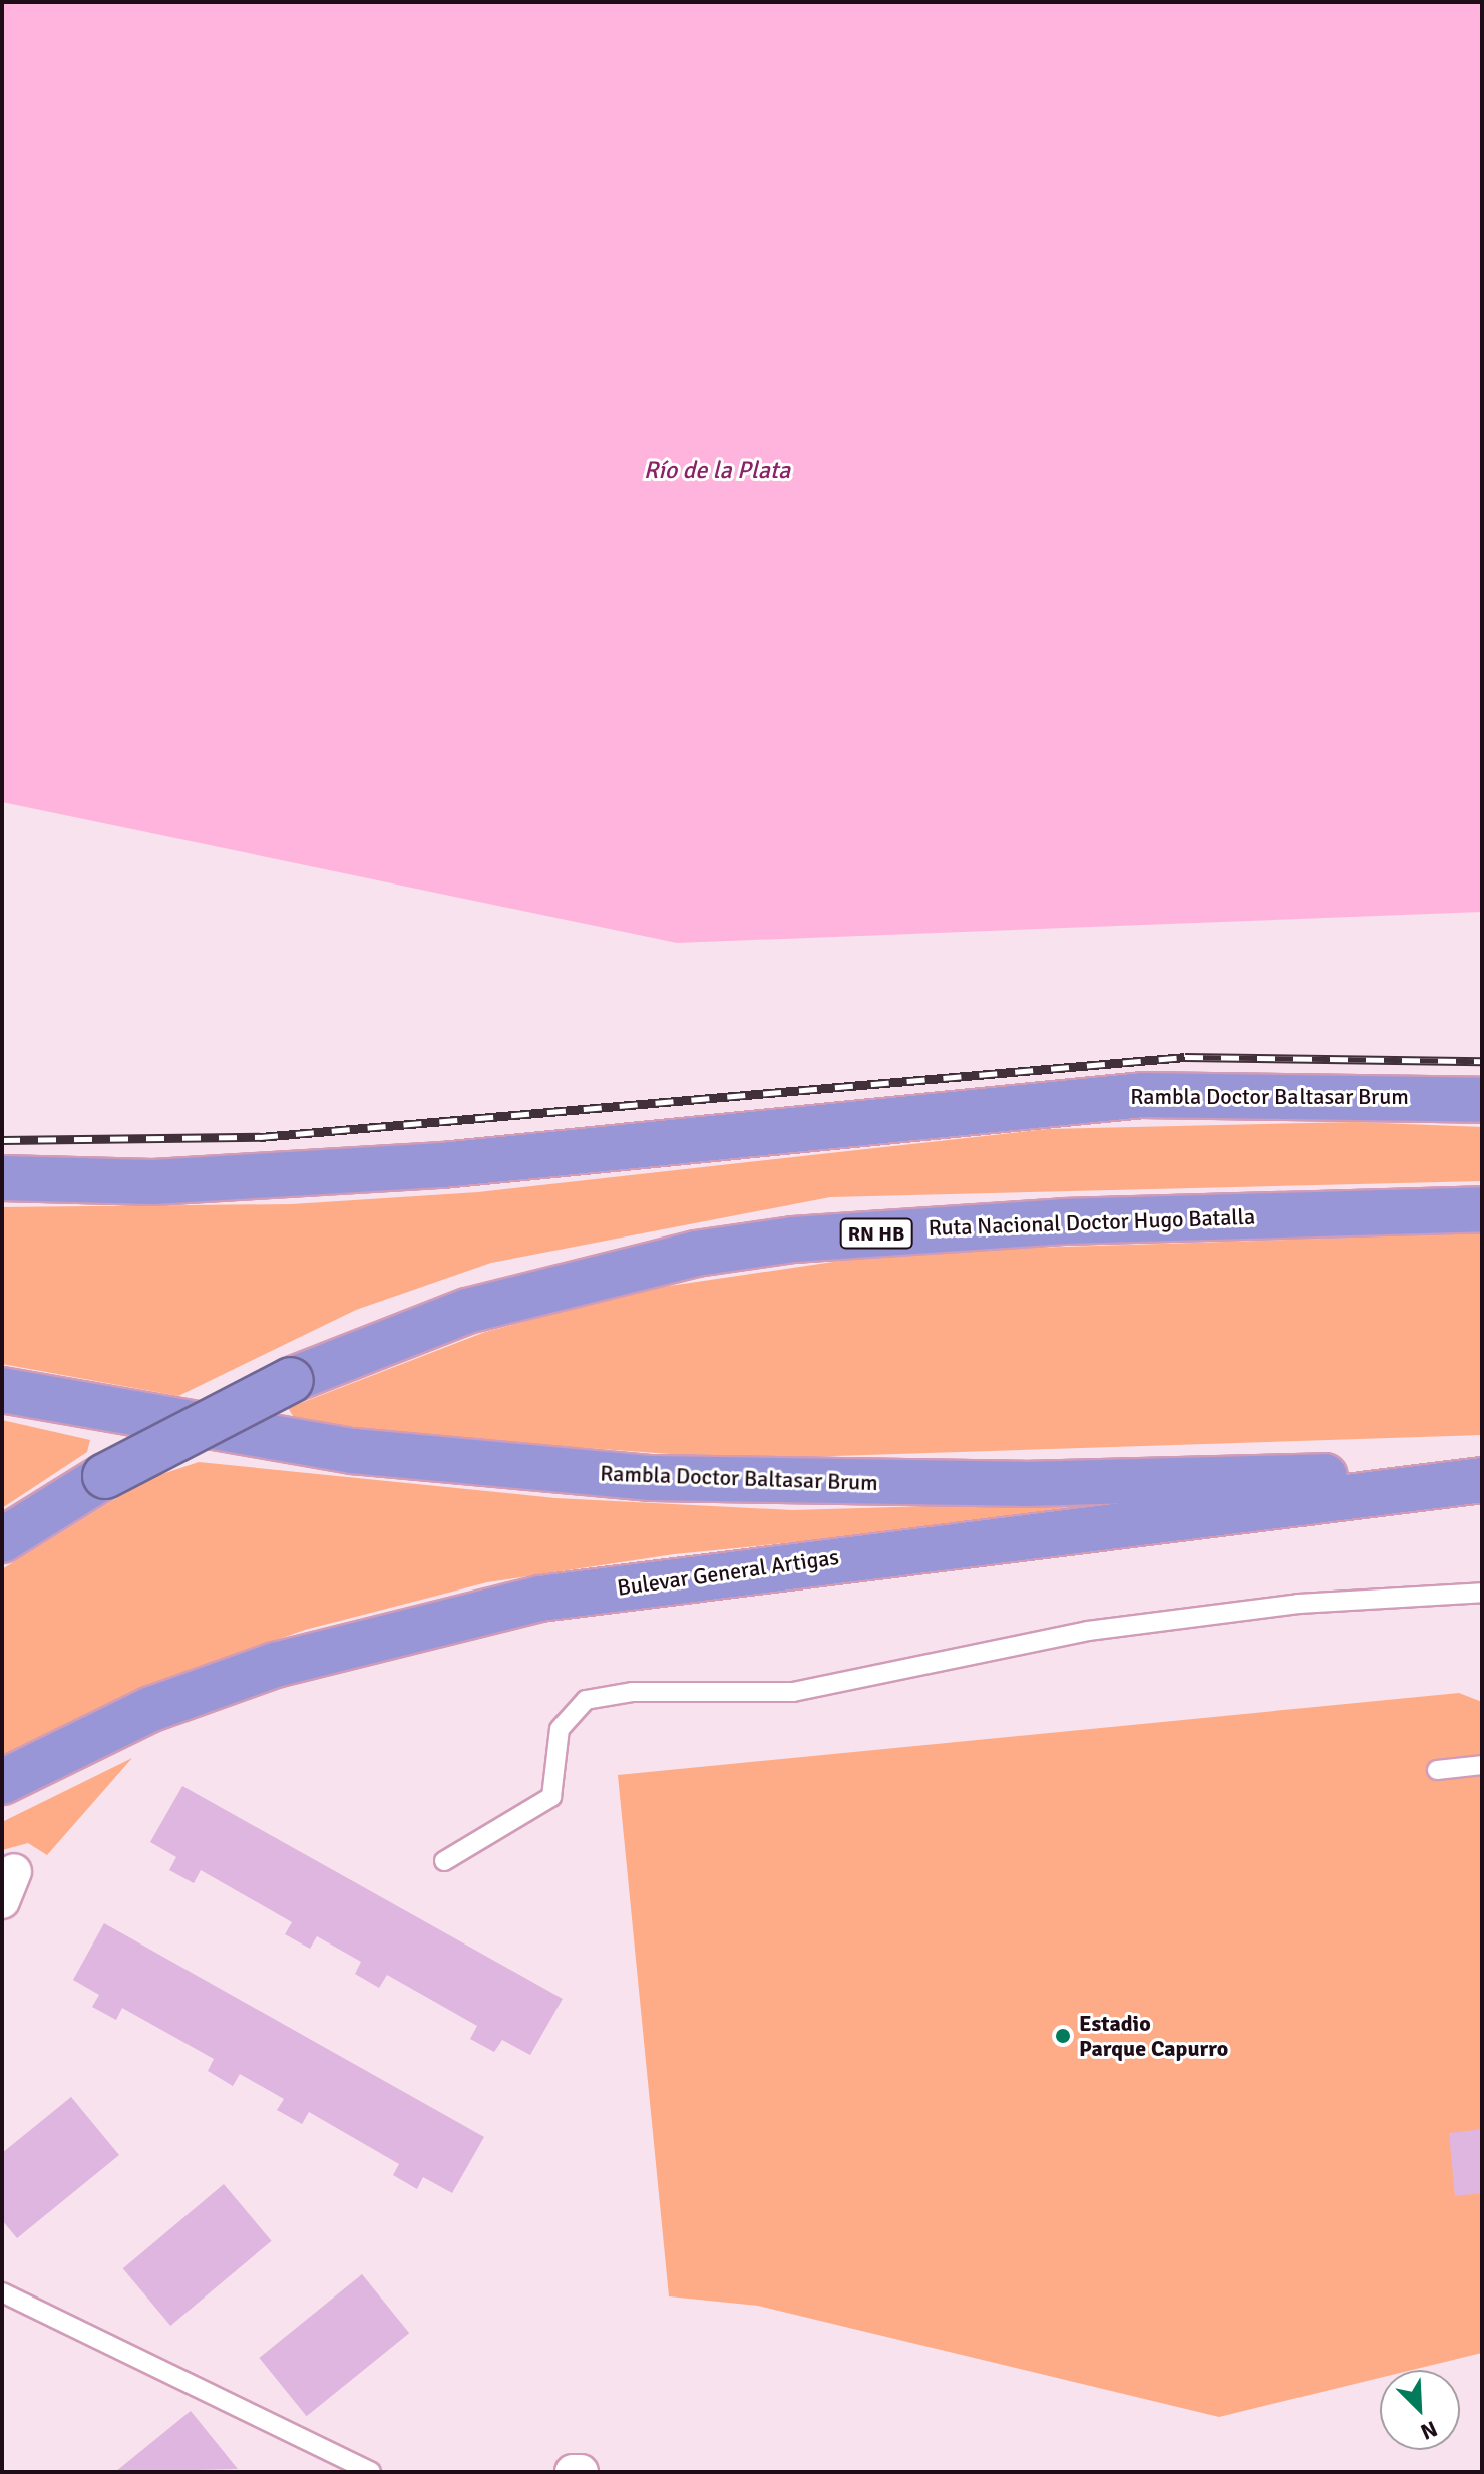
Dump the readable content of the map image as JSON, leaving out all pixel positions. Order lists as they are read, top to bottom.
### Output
{
  "streets": {
    "highway": [
      "Rambla Doctor Baltasar Brum",
      "Ruta Nacional Doctor Hugo Batalla",
      "RN HB",
      "Bulevar General Artigas"
    ]
  },
  "crossings": [
    ["Rambla Doctor Baltasar Brum", "Bulevar General Artigas"]
  ],
  "water": ["Río de la Plata"],
  "places": ["Estadio Parque Capurro"],
  "north": "bottom right"
}
